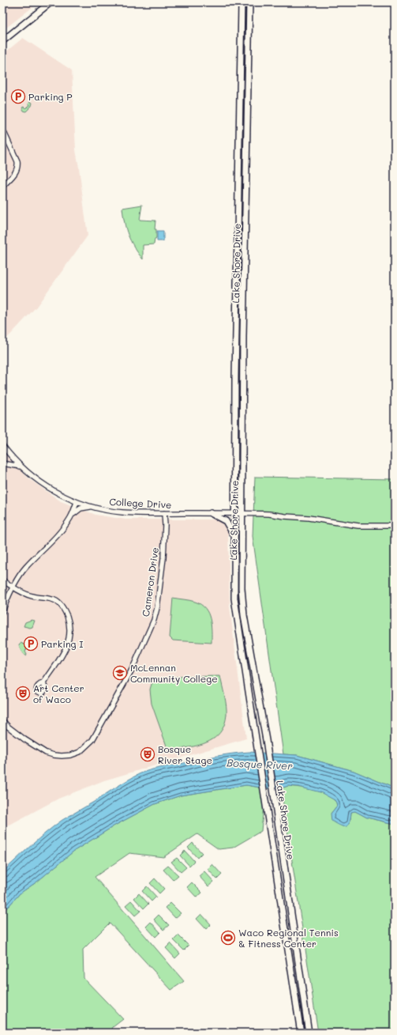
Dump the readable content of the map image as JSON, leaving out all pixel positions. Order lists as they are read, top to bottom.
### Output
{
  "streets": {
    "main road": ["Lake Shore Drive"],
    "street": ["College Drive", "Cameron Drive"]
  },
  "crossings": [
    ["Lake Shore Drive", "College Drive"],
    ["College Drive", "Cameron Drive"]
  ],
  "water": ["Bosque River"],
  "places": {
    "parking": ["Parking P", "Parking I"],
    "school or university": ["McLennan Community College"],
    "theatre": ["Art Center of Waco", "Bosque River Stage"],
    "sports": ["Waco Regional Tennis & Fitness Center"]
  }
}
